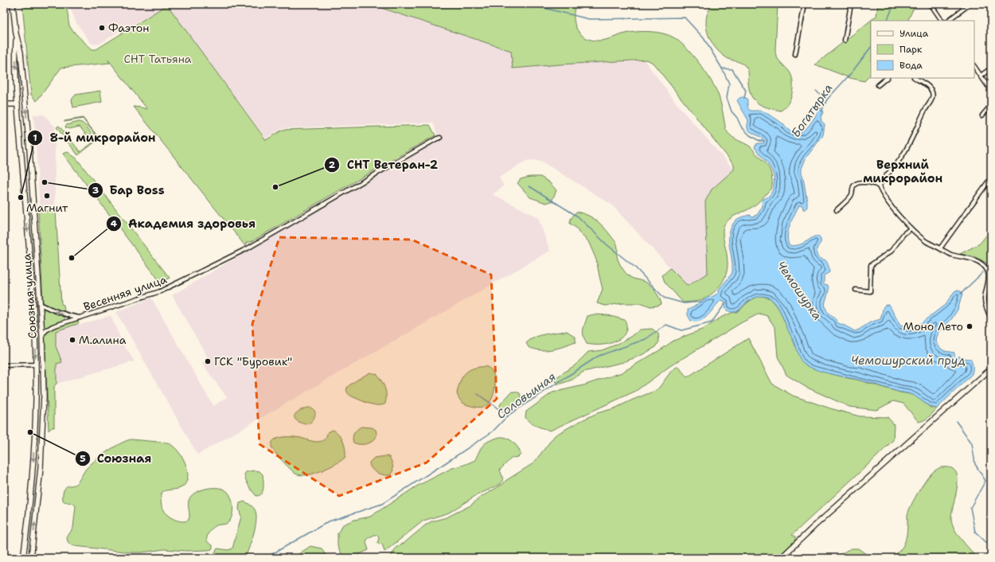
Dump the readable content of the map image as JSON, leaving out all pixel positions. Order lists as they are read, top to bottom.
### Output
{
  "streets": {
    "main road": ["Союзная улица"],
    "street": ["Весенняя улица"]
  },
  "crossings": [
    ["Весенняя улица", "Союзная улица"]
  ],
  "districts": ["Верхний микрорайон"],
  "water": [
    "Богатырка",
    "Чемошурка",
    "Чемошурский пруд",
    "Соловьиная"
  ],
  "parks": ["СНТ Татьяна"],
  "places": [
    "Фаэтон",
    "Бар Boss",
    "СНТ Ветеран-2",
    "Магнит",
    "8-й микрорайон",
    "Академия здоровья",
    "Моно Лето",
    "М.алина",
    "ГСК \"Буровик\"",
    "Союзная"
  ],
  "legend": ["Улица", "Парк", "Вода"]
}
